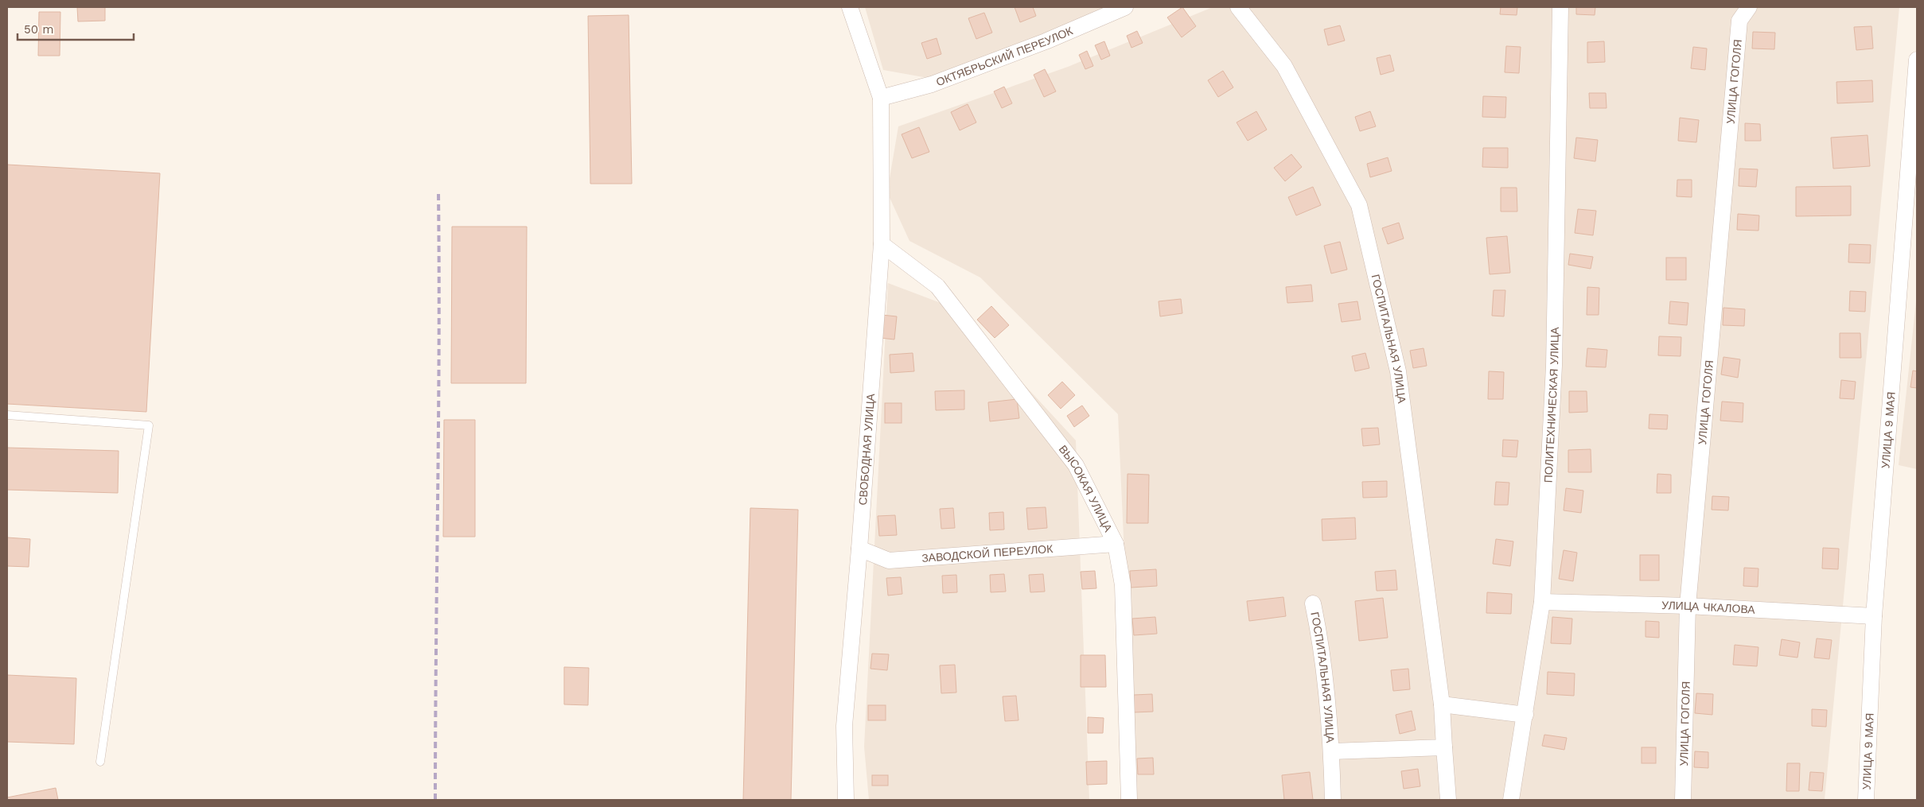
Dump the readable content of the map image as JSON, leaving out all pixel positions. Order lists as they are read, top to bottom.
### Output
{
  "streets": {
    "street": [
      "ОКТЯБРЬСКИЙ ПЕРЕУЛОК",
      "УЛИЦА ГОГОЛЯ",
      "ГОСПИТАЛЬНАЯ УЛИЦА",
      "ПОЛИТЕХНИЧЕСКАЯ УЛИЦА",
      "УЛИЦА 9 МАЯ",
      "СВОБОДНАЯ УЛИЦА",
      "ВЫСОКАЯ УЛИЦА",
      "ЗАВОДСКОЙ ПЕРЕУЛОК",
      "УЛИЦА ЧКАЛОВА"
    ]
  },
  "crossings": [
    ["ОКТЯБРЬСКИЙ ПЕРЕУЛОК", "СВОБОДНАЯ УЛИЦА"],
    ["УЛИЦА ГОГОЛЯ", "УЛИЦА ЧКАЛОВА"],
    ["ПОЛИТЕХНИЧЕСКАЯ УЛИЦА", "УЛИЦА ЧКАЛОВА"],
    ["УЛИЦА 9 МАЯ", "УЛИЦА ЧКАЛОВА"],
    ["СВОБОДНАЯ УЛИЦА", "ВЫСОКАЯ УЛИЦА"],
    ["СВОБОДНАЯ УЛИЦА", "ЗАВОДСКОЙ ПЕРЕУЛОК"],
    ["ВЫСОКАЯ УЛИЦА", "ЗАВОДСКОЙ ПЕРЕУЛОК"]
  ],
  "scale_bar": "50 m"
}
